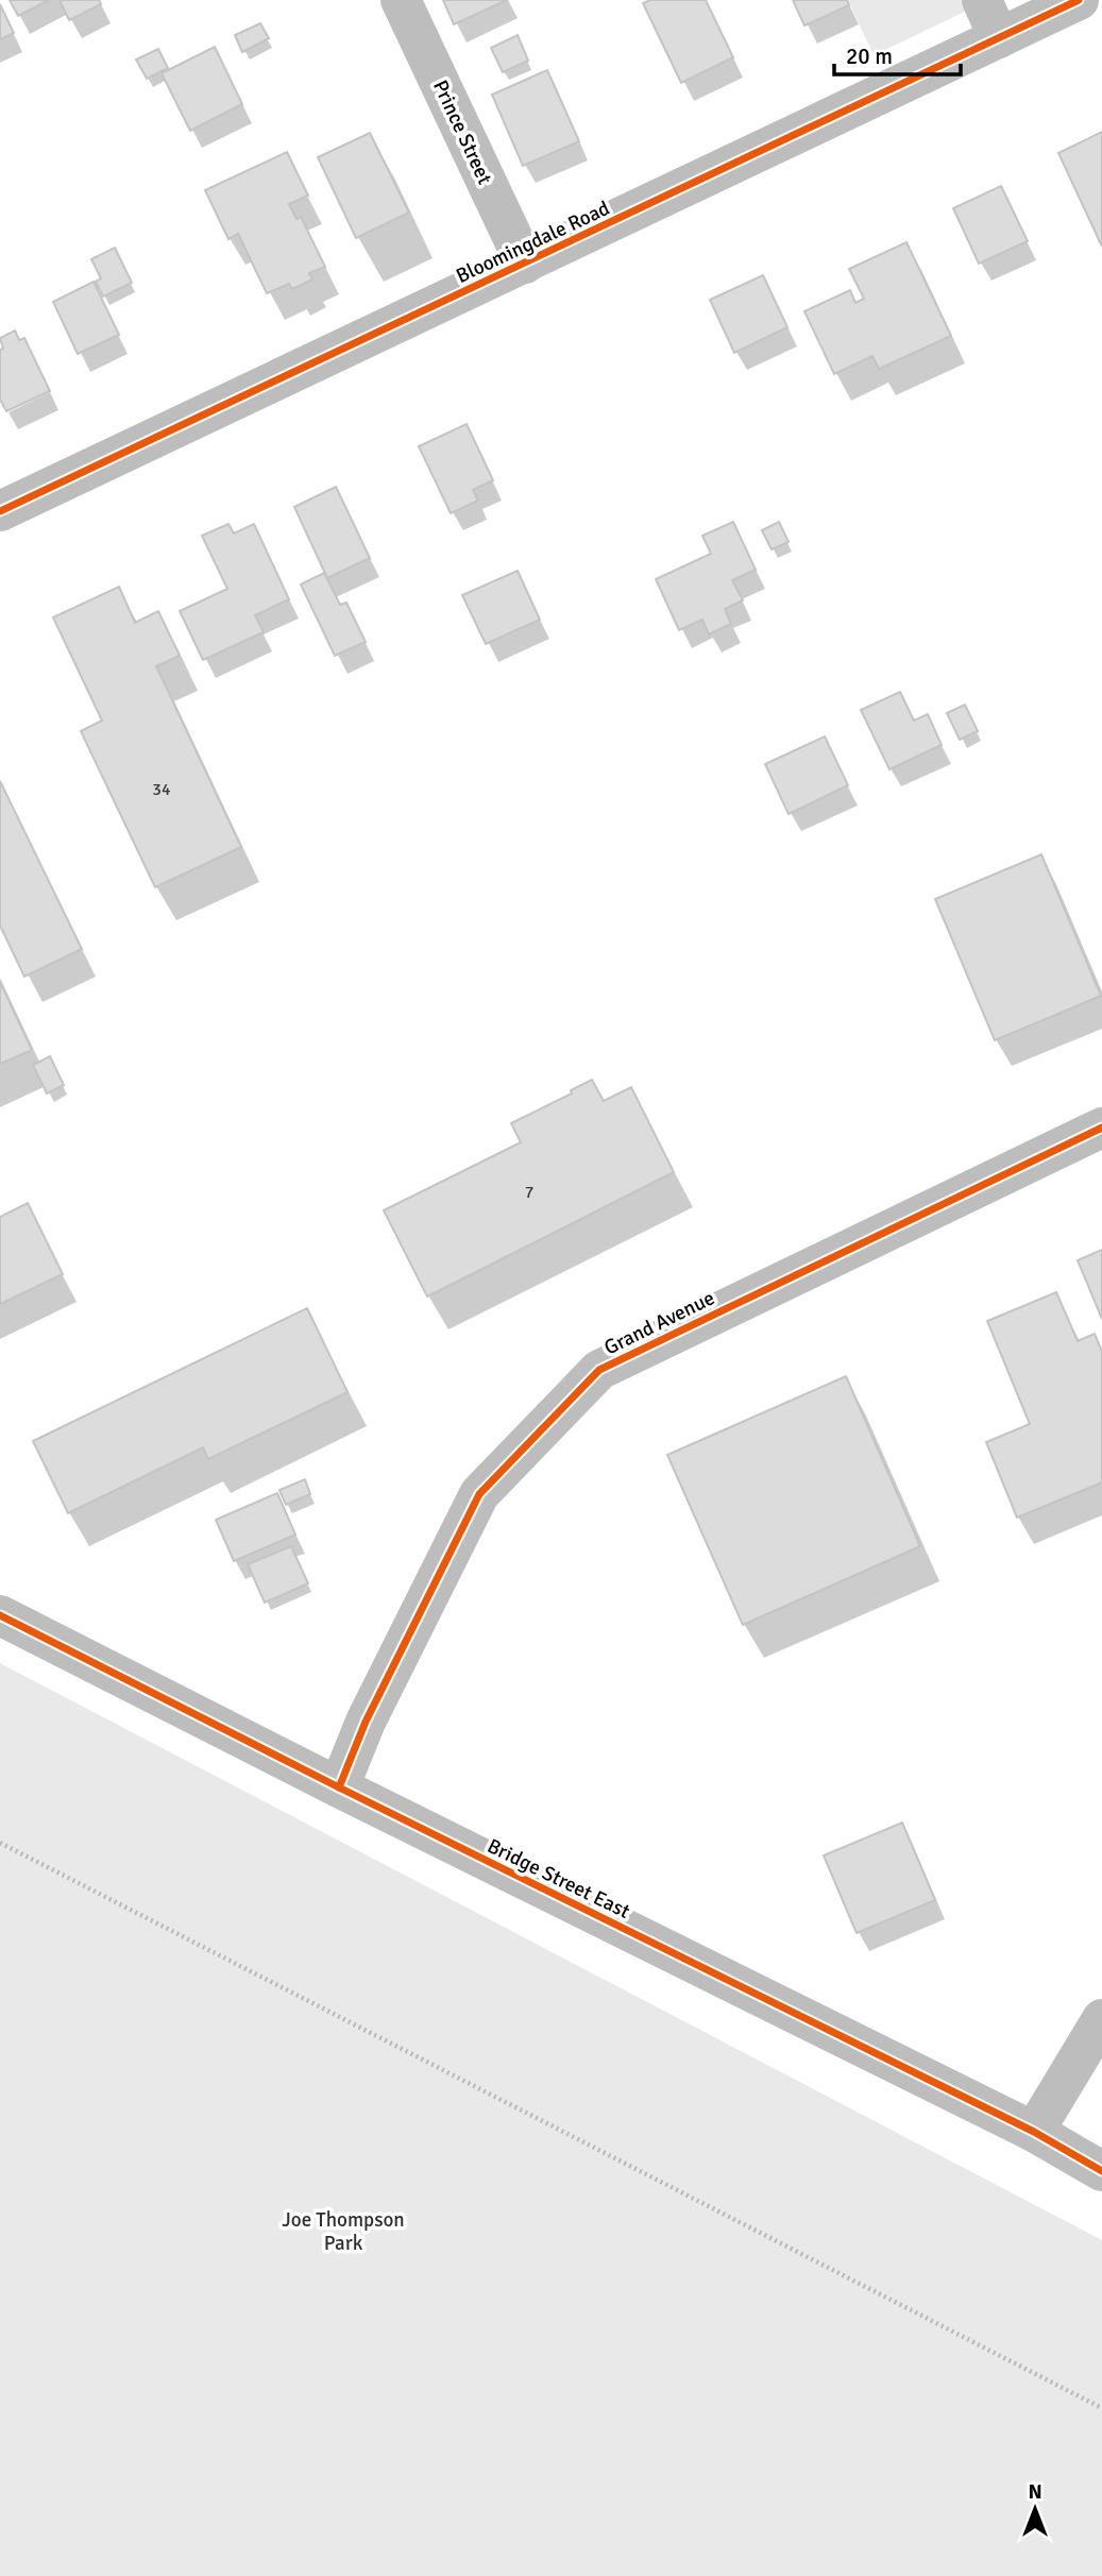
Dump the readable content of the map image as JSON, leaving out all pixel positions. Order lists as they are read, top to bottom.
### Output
{
  "streets": {
    "main road": [
      "Prince Street",
      "Bloomingdale Road",
      "Grand Avenue",
      "Bridge Street East"
    ]
  },
  "crossings": [
    ["Prince Street", "Bloomingdale Road"],
    ["Grand Avenue", "Bridge Street East"]
  ],
  "parks": ["Joe Thompson Park"],
  "house_numbers": ["34", "7"],
  "scale_bar": "20 m",
  "north": "top"
}
